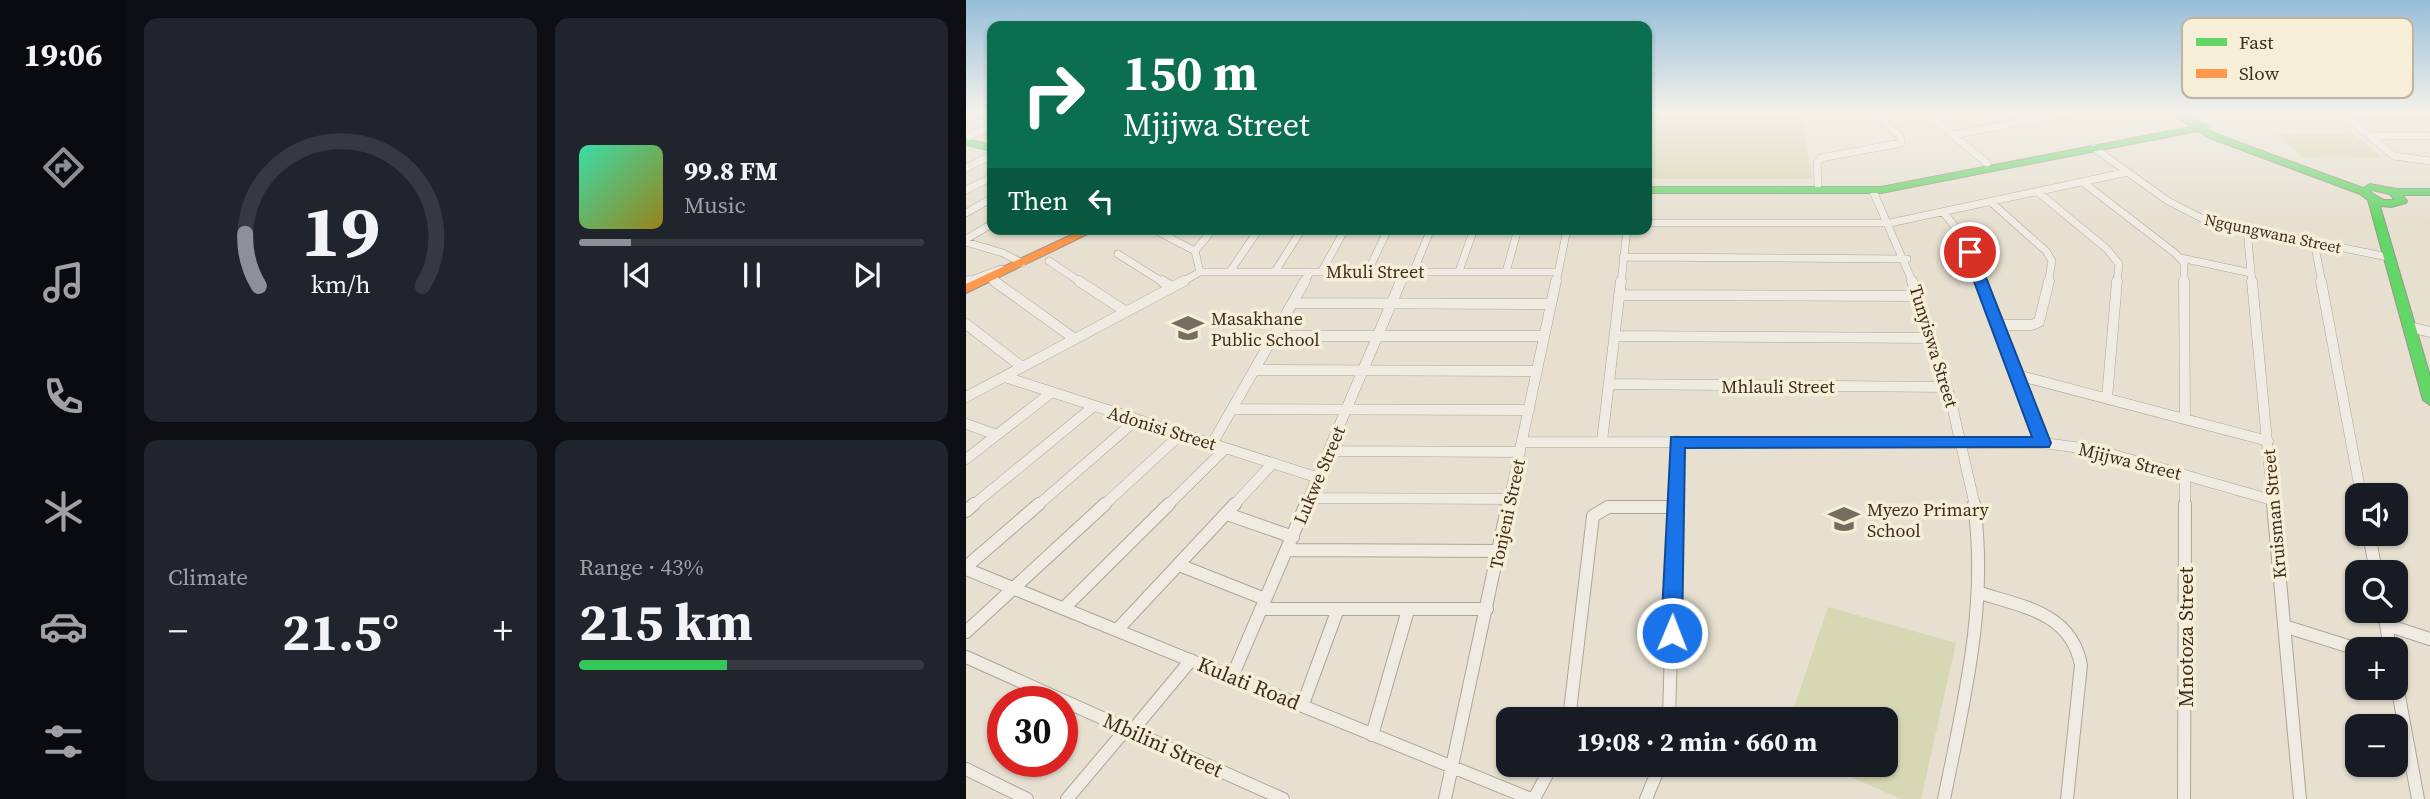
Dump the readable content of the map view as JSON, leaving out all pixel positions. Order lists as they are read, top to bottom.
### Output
{
  "streets": {
    "street": [
      "Ngqungwana Street",
      "Mkuli Street",
      "Tunyiswa Street",
      "Mhlauli Street",
      "Adonisi Street",
      "Mjijwa Street",
      "Lukwe Street",
      "Tonjeni Street",
      "Kruisman Street",
      "Mnotoza Street",
      "Kulati Road",
      "Mbilini Street"
    ]
  },
  "crossings": [
    ["Ngqungwana Street", "Kruisman Street"],
    ["Mkuli Street", "Lukwe Street"],
    ["Mkuli Street", "Tonjeni Street"],
    ["Tunyiswa Street", "Mhlauli Street"],
    ["Tunyiswa Street", "Mjijwa Street"],
    ["Adonisi Street", "Lukwe Street"],
    ["Mjijwa Street", "Lukwe Street"],
    ["Mjijwa Street", "Tonjeni Street"],
    ["Mjijwa Street", "Kruisman Street"],
    ["Mjijwa Street", "Mnotoza Street"],
    ["Lukwe Street", "Kulati Road"],
    ["Tonjeni Street", "Kulati Road"]
  ],
  "places": {
    "school or university": ["Masakhane Public School", "Myezo Primary School"]
  },
  "legend": ["Fast", "Slow"],
  "page": {
    "tabs": "19:06",
    "turn": ["150 m", "Mjijwa Street"],
    "song": ["99.8 FM", "Music"],
    "then": "Then",
    "tile": [
      "Climate",
      ["Range · 43%", "215 km"]
    ],
    "map_buttons": ["+", "−"],
    "heat": ["−", "21.5°", "+"],
    "limit": "30",
    "trip": "19:08 · 2 min · 660 m",
    "gauge": ["19", "km/h"]
  }
}
